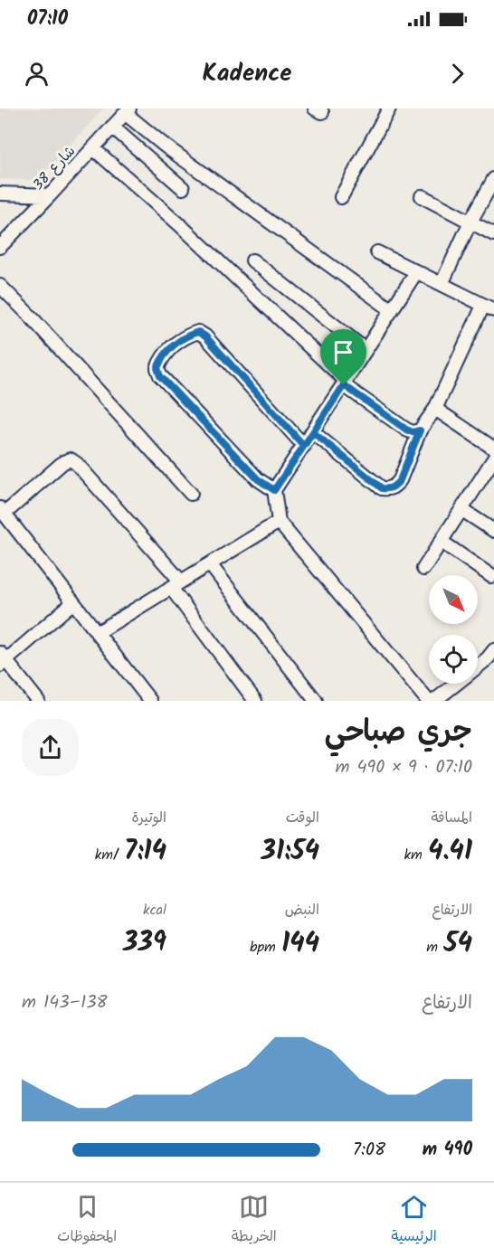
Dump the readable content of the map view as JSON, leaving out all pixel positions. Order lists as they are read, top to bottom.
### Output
{
  "streets": {
    "street": ["شارع 38"]
  },
  "north": "bottom right",
  "page": {
    "status": "07:10",
    "header": "Kadence",
    "heading": ["جري صباحي", "07:10 · 9 × 490 m"],
    "stats": [
      ["المسافة", "4.41 km"],
      ["الوقت", "31:54"],
      ["الوتيرة", "7:14 /km"],
      ["الارتفاع", "54 m"],
      ["النبض", "144 bpm"],
      ["kcal", "339"]
    ],
    "chart": ["الارتفاع", "138–143 m"],
    "list": [
      {
        "name": "490 m",
        "note": "7:08"
      }
    ],
    "tabs": ["الرئيسية", "الخريطة", "المحفوظات"]
  }
}
